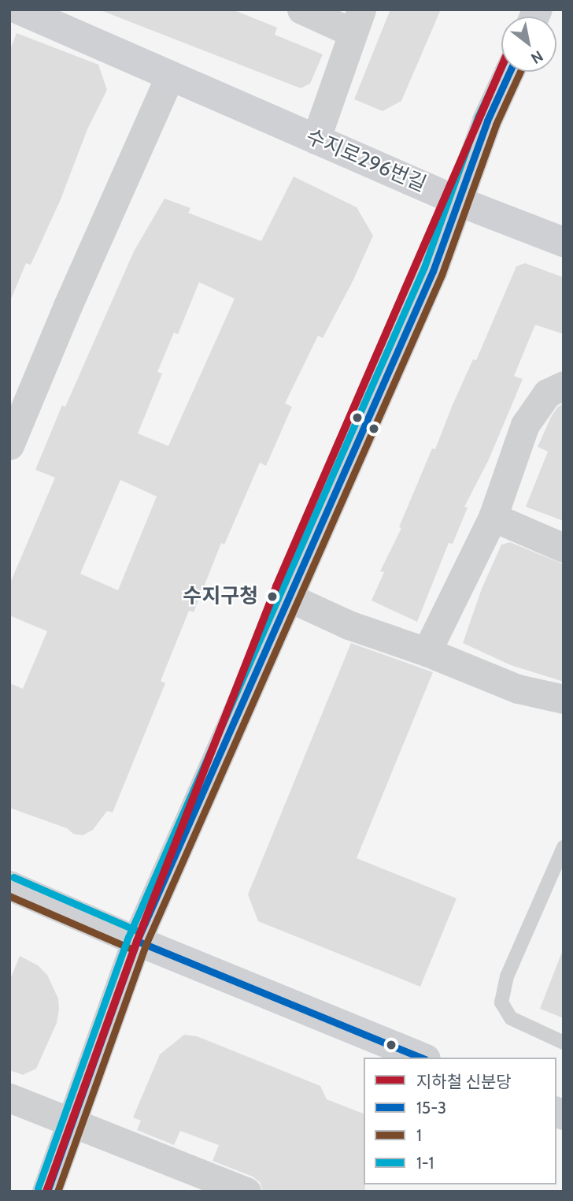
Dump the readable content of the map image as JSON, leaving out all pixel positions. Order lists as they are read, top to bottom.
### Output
{
  "streets": {
    "main road": ["수지로296번길"]
  },
  "places": ["수지구청"],
  "lines": [
    "transit line 1-1",
    "metro line 신분당",
    "transit line 15-3",
    "transit line 1"
  ],
  "legend": [
    "지하철 신분당",
    "15-3",
    "1",
    "1-1"
  ],
  "north": "bottom right"
}
